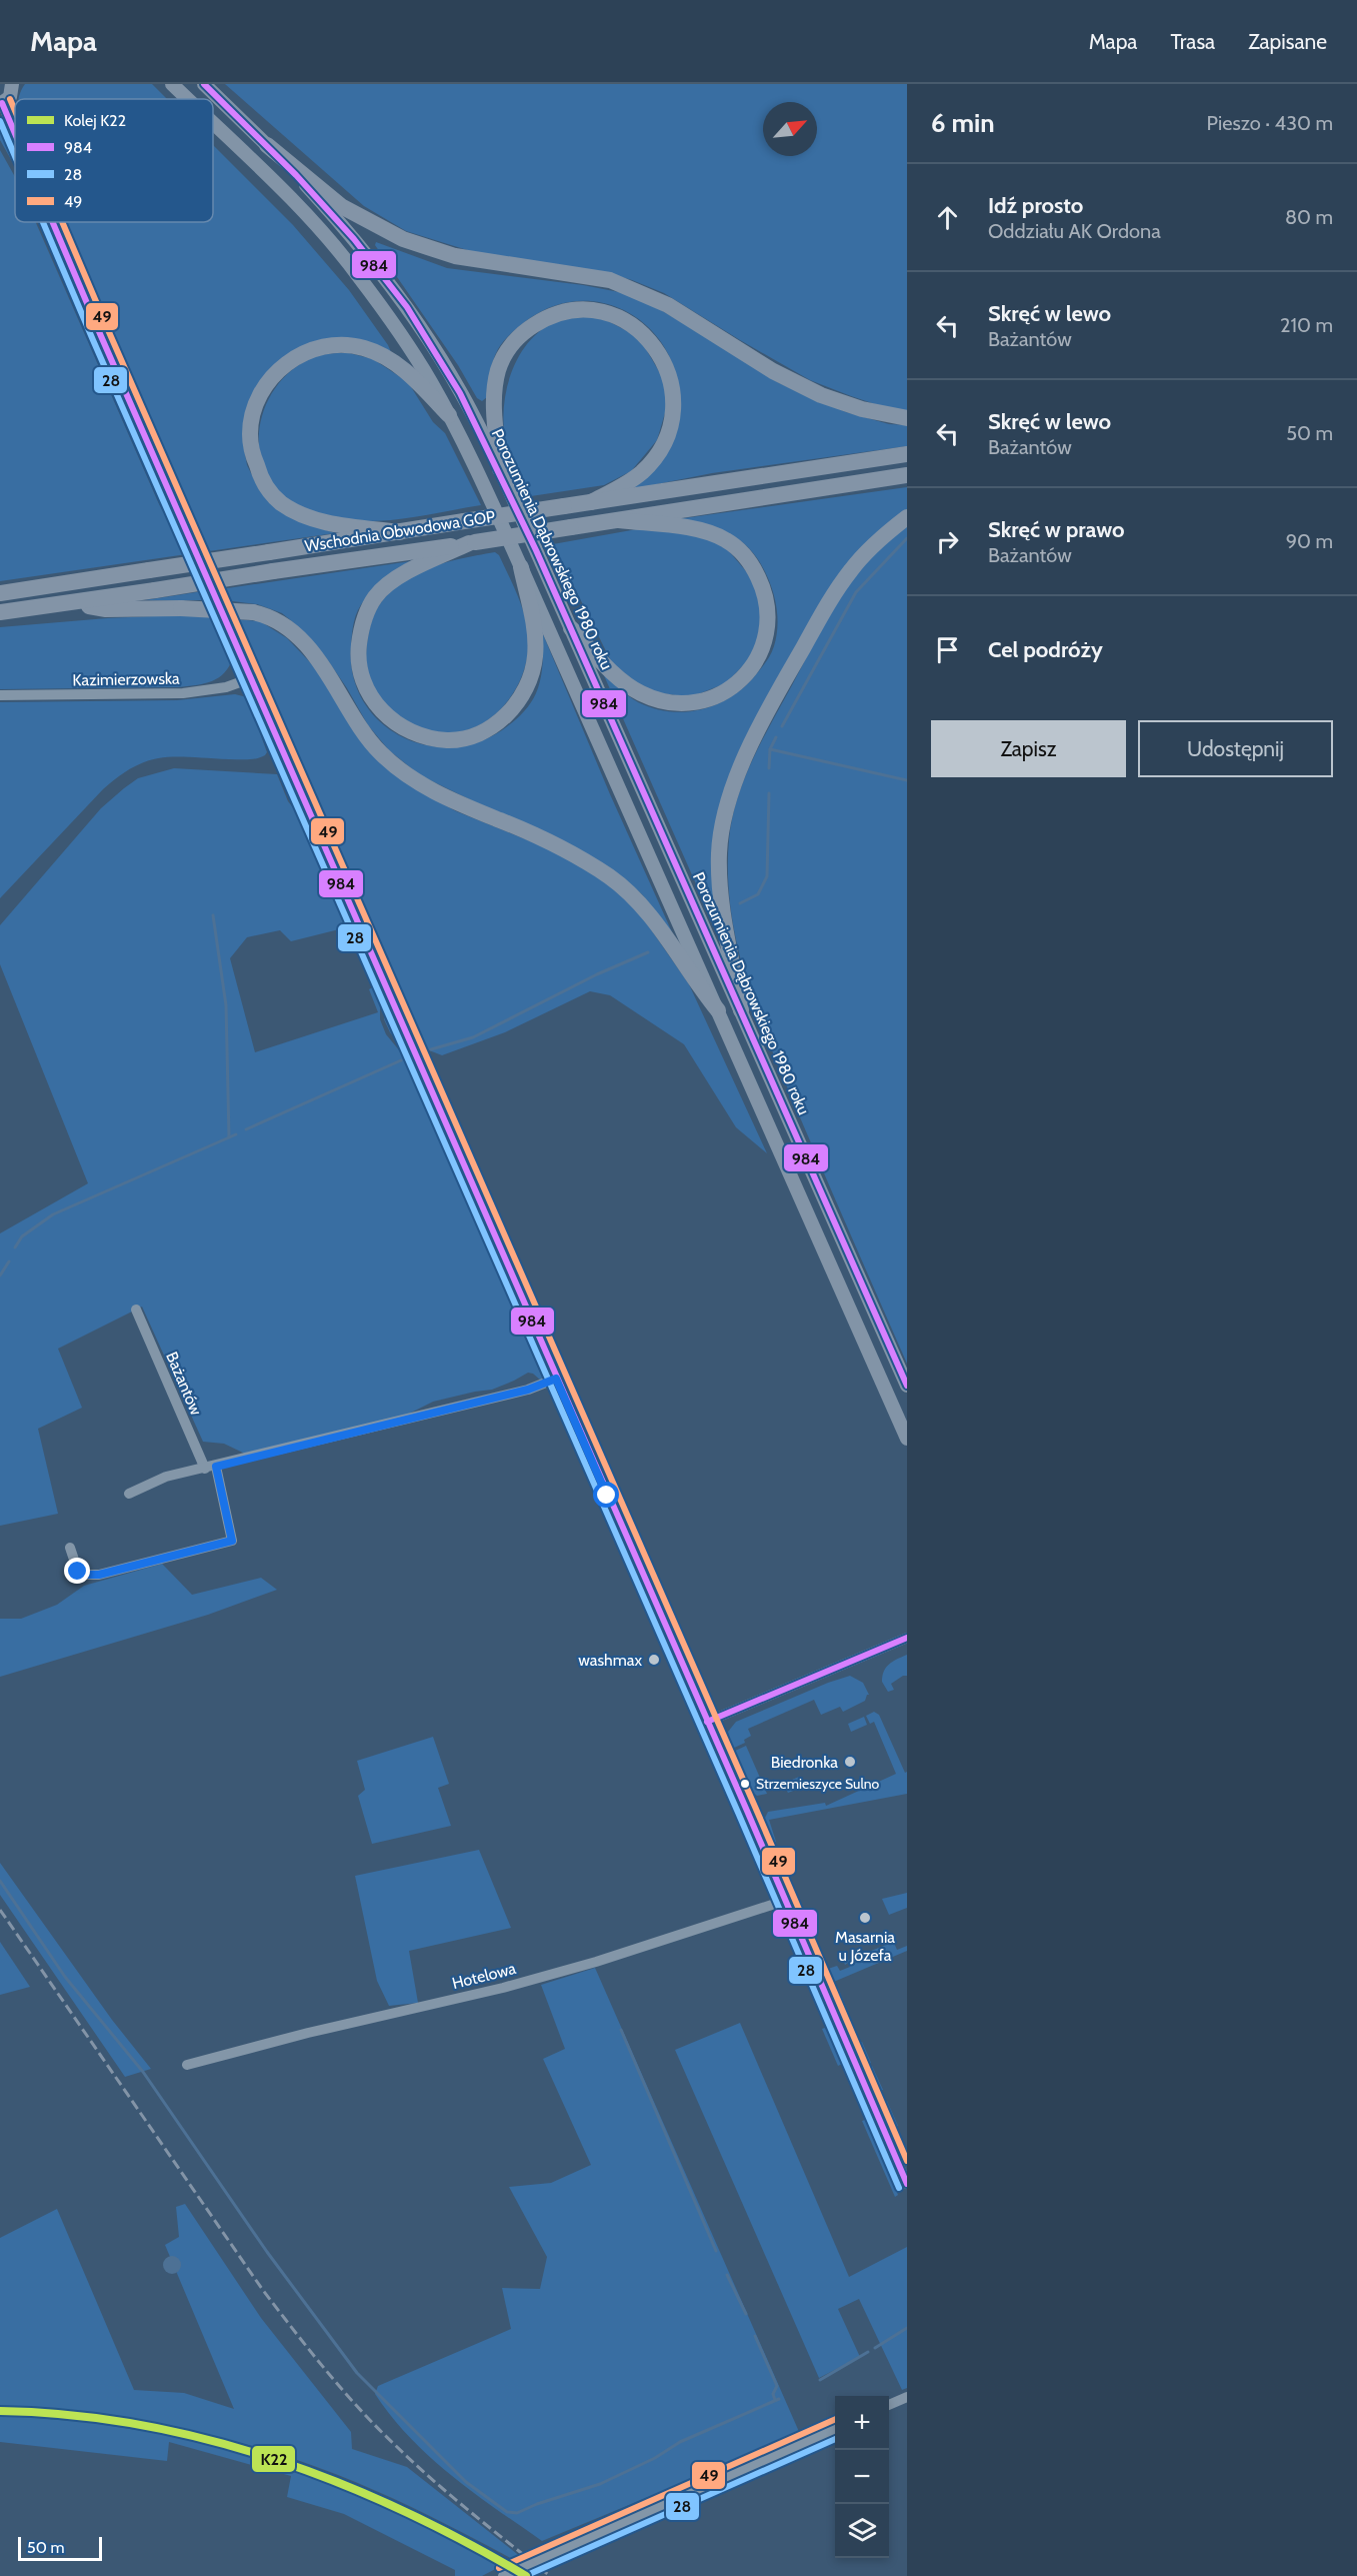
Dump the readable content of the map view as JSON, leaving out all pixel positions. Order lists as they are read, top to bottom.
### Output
{
  "streets": {
    "highway": ["Wschodnia Obwodowa GOP"],
    "main road": ["Porozumienia Dąbrowskiego 1980 roku"],
    "street": ["Kazimierzowska", "Bażantów", "Hotelowa"]
  },
  "places": [
    "washmax",
    "Biedronka",
    "Strzemieszyce Sulno",
    "Masarnia u Józefa"
  ],
  "lines": [
    "transit line 984",
    "transit line 49",
    "transit line 28",
    "rail line K22"
  ],
  "legend": [
    "Kolej K22",
    "984",
    "28",
    "49"
  ],
  "scale_bar": "50 m",
  "north": "top right",
  "page": {
    "header": "Mapa",
    "nav": ["Mapa", "Trasa", "Zapisane"],
    "heading": ["6 min", "Pieszo · 430 m"],
    "list": [
      ["Idź prosto", "Oddziału AK Ordona", "80 m"],
      ["Skręć w lewo", "Bażantów", "210 m"],
      ["Skręć w lewo", "Bażantów", "50 m"],
      ["Skręć w prawo", "Bażantów", "90 m"],
      "Cel podróży"
    ],
    "buttons": ["Zapisz", "Udostępnij"],
    "map_buttons": ["+", "−"],
    "scale": "50 m"
  }
}
